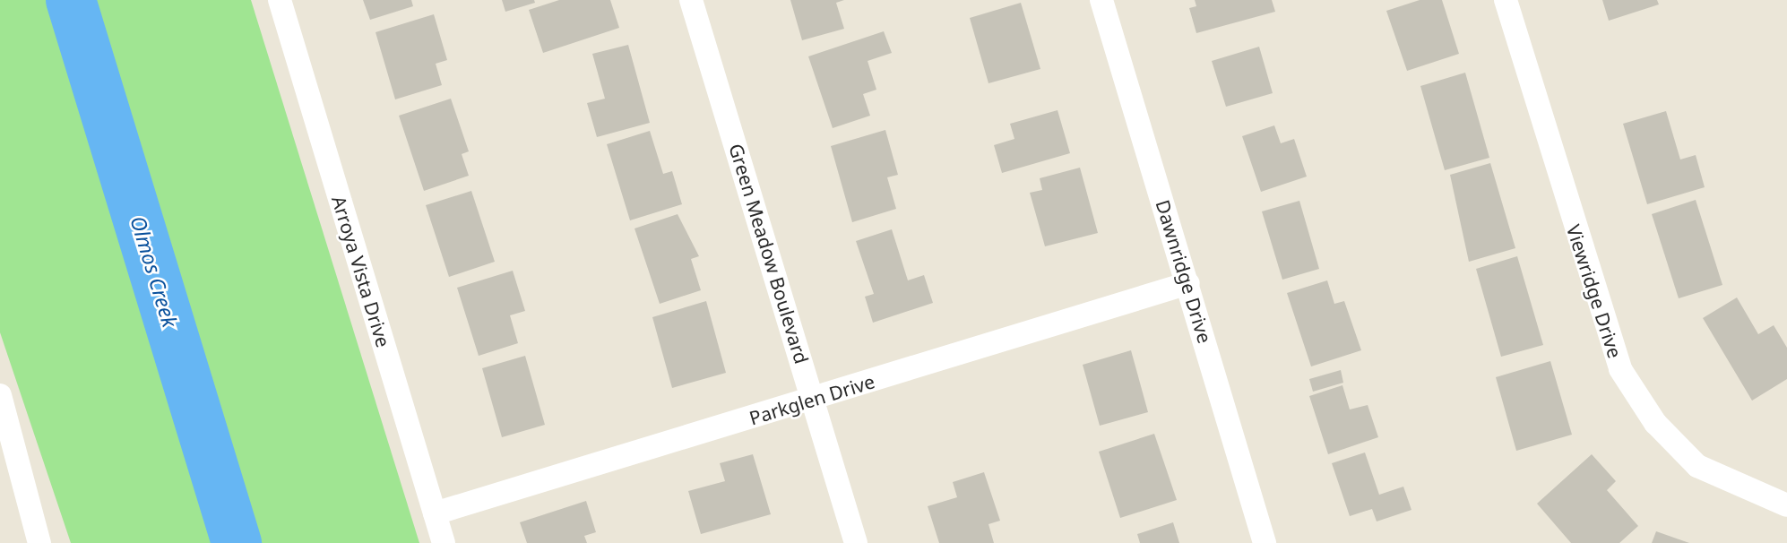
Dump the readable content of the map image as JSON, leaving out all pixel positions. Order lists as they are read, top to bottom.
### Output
{
  "streets": {
    "street": [
      "Green Meadow Boulevard",
      "Arroya Vista Drive",
      "Dawnridge Drive",
      "Viewridge Drive",
      "Parkglen Drive"
    ]
  },
  "crossings": [
    ["Green Meadow Boulevard", "Parkglen Drive"],
    ["Arroya Vista Drive", "Parkglen Drive"],
    ["Dawnridge Drive", "Parkglen Drive"]
  ],
  "water": ["Olmos Creek"]
}
